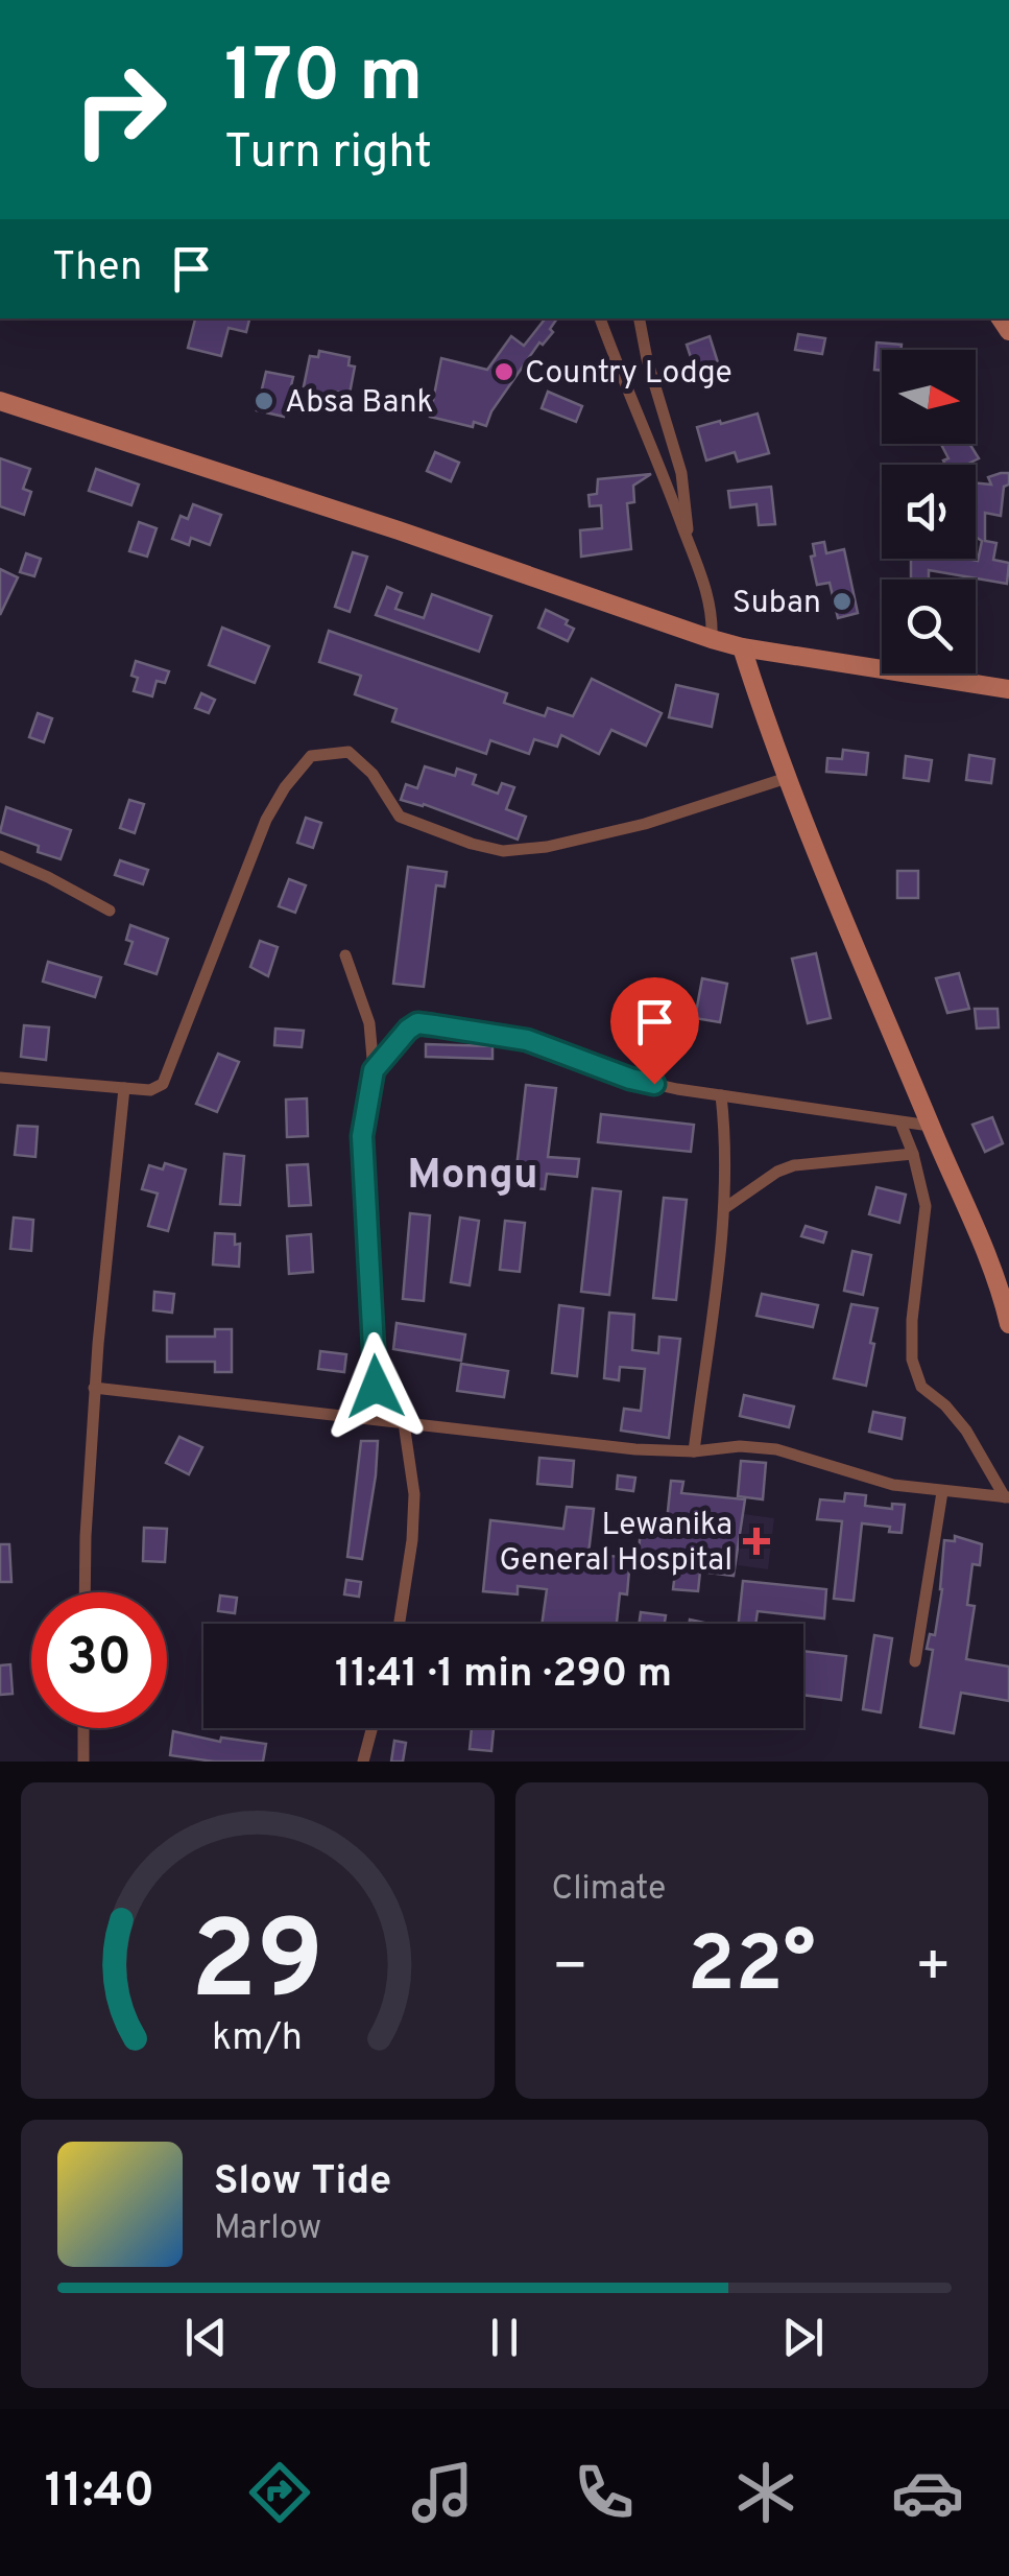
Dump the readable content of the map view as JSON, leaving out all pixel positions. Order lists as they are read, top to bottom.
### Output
{
  "districts": ["Mongu"],
  "places": {
    "other": ["Country Lodge", "Absa Bank", "Suban"],
    "health": ["Lewanika General Hospital"]
  },
  "north": "right",
  "page": {
    "turn": ["170 m", "Turn right"],
    "then": "Then",
    "limit": "30",
    "trip": "11:41 · 1 min · 290 m",
    "tile": "Climate",
    "heat": ["−", "22°", "+"],
    "song": ["Slow Tide", "Marlow"],
    "tabs": "11:40",
    "gauge": ["29", "km/h"]
  }
}
